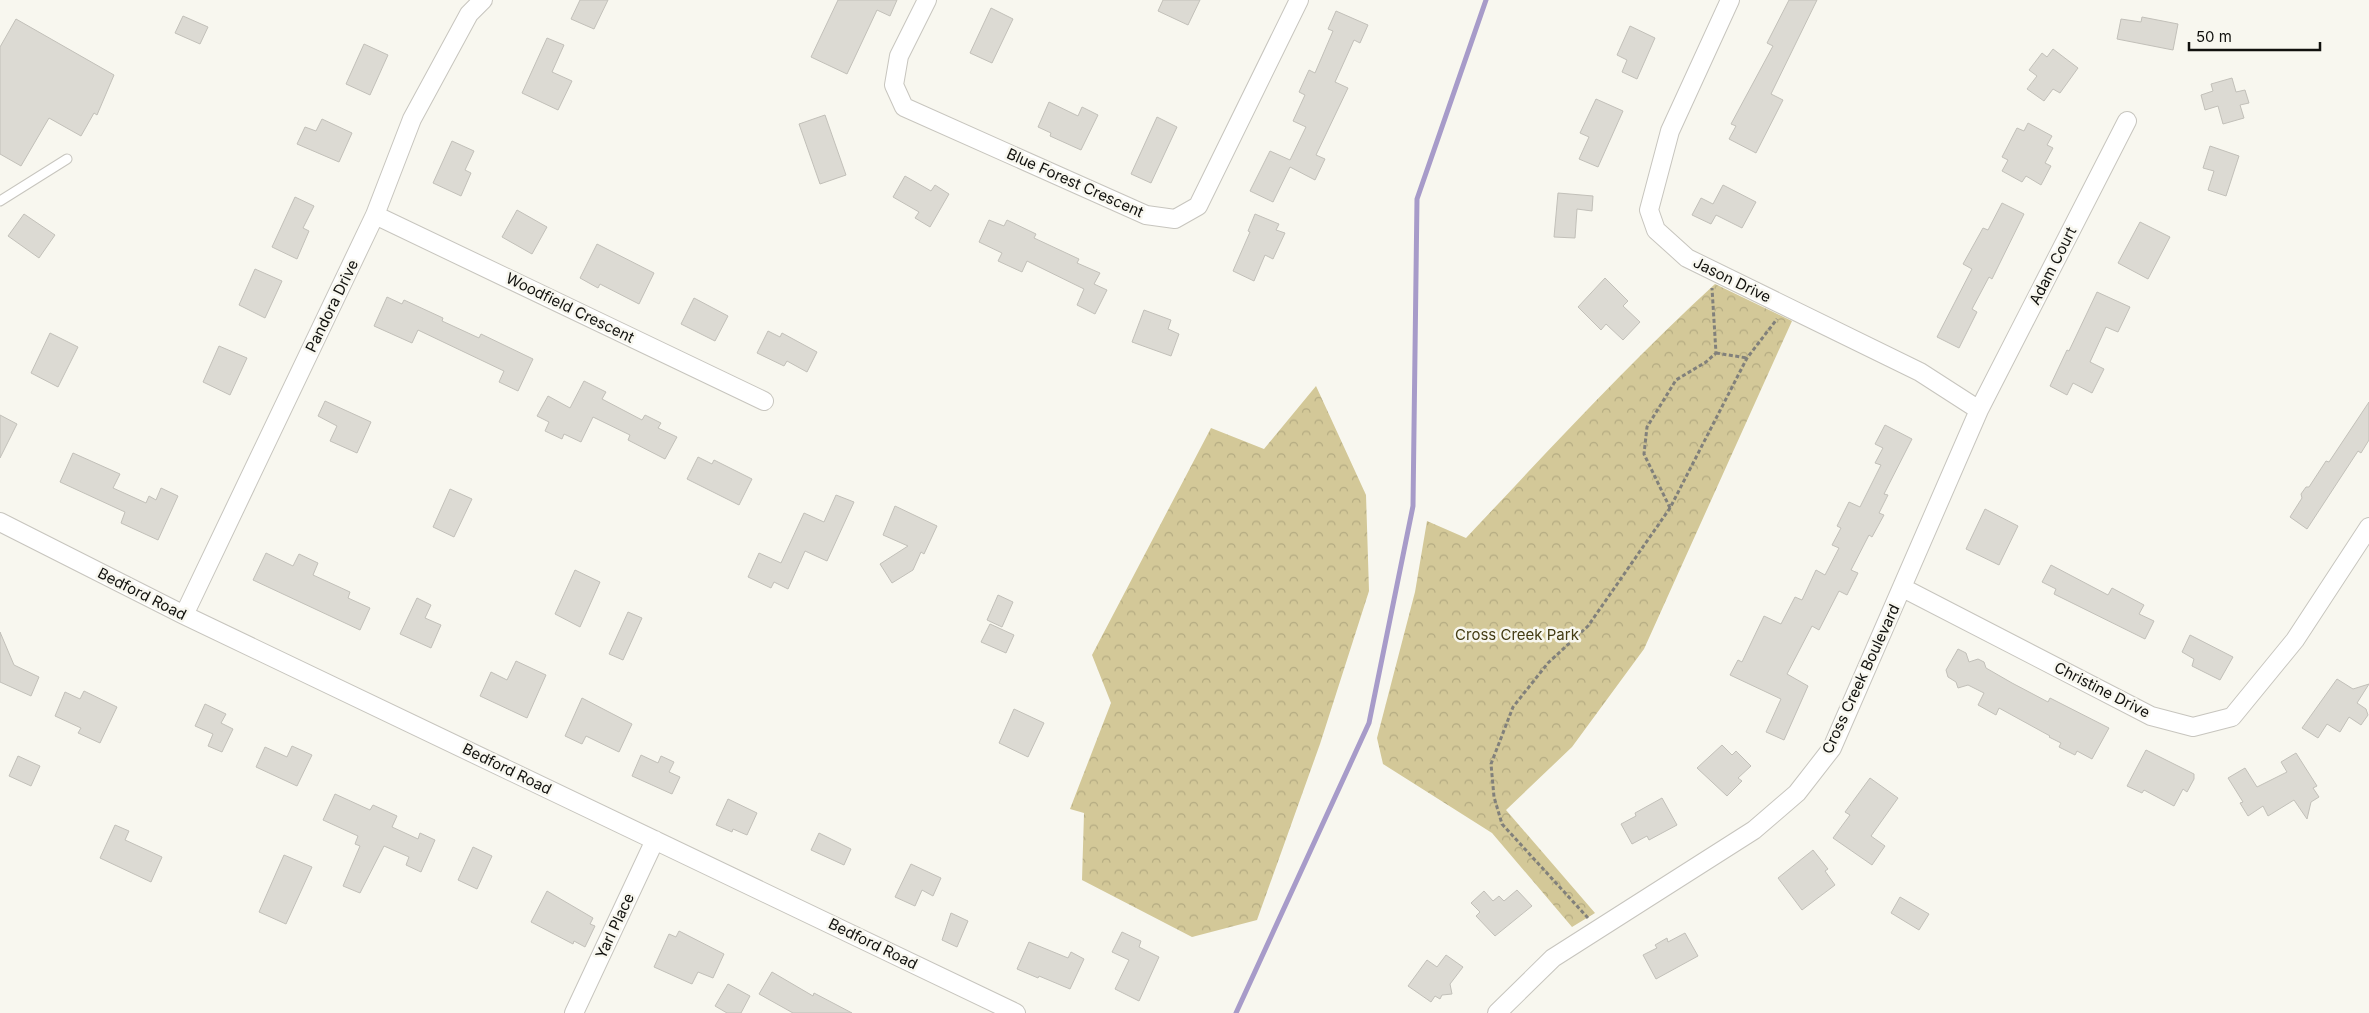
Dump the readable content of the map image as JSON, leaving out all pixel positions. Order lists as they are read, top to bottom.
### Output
{
  "streets": {
    "street": [
      "Blue Forest Crescent",
      "Adam Court",
      "Jason Drive",
      "Pandora Drive",
      "Woodfield Crescent",
      "Bedford Road",
      "Cross Creek Boulevard",
      "Christine Drive",
      "Yarl Place"
    ]
  },
  "crossings": [
    ["Adam Court", "Jason Drive"],
    ["Adam Court", "Cross Creek Boulevard"],
    ["Jason Drive", "Cross Creek Boulevard"],
    ["Pandora Drive", "Woodfield Crescent"],
    ["Pandora Drive", "Bedford Road"],
    ["Bedford Road", "Yarl Place"],
    ["Cross Creek Boulevard", "Christine Drive"]
  ],
  "parks": ["Cross Creek Park"],
  "scale_bar": "50 m"
}
